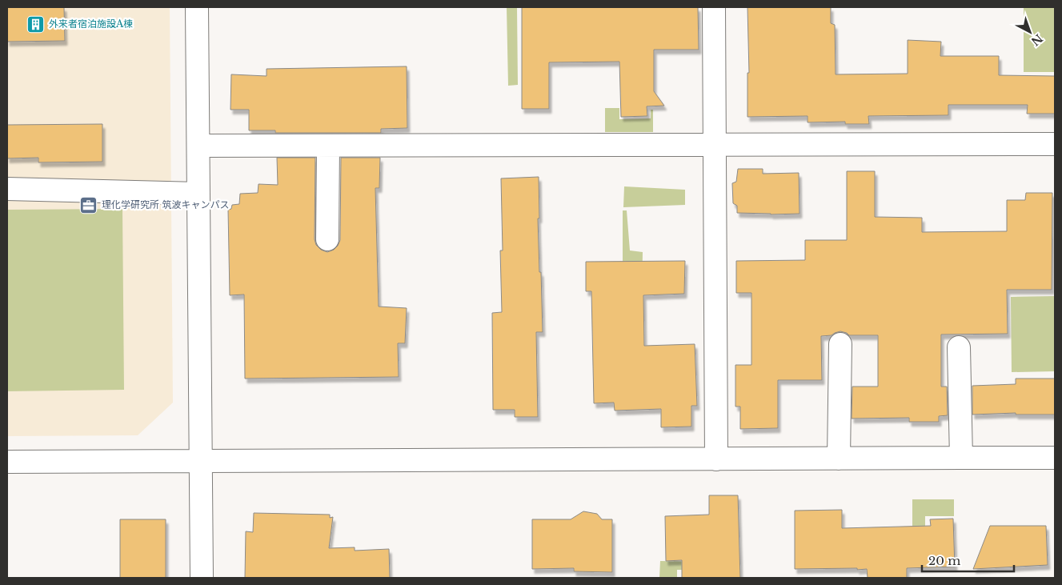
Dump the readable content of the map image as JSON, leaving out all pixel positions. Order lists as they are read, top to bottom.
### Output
{
  "places": {
    "building": ["外来者宿泊施設A棟"],
    "office": ["理化学研究所 筑波キャンパス"]
  },
  "scale_bar": "20 m",
  "north": "bottom right"
}
